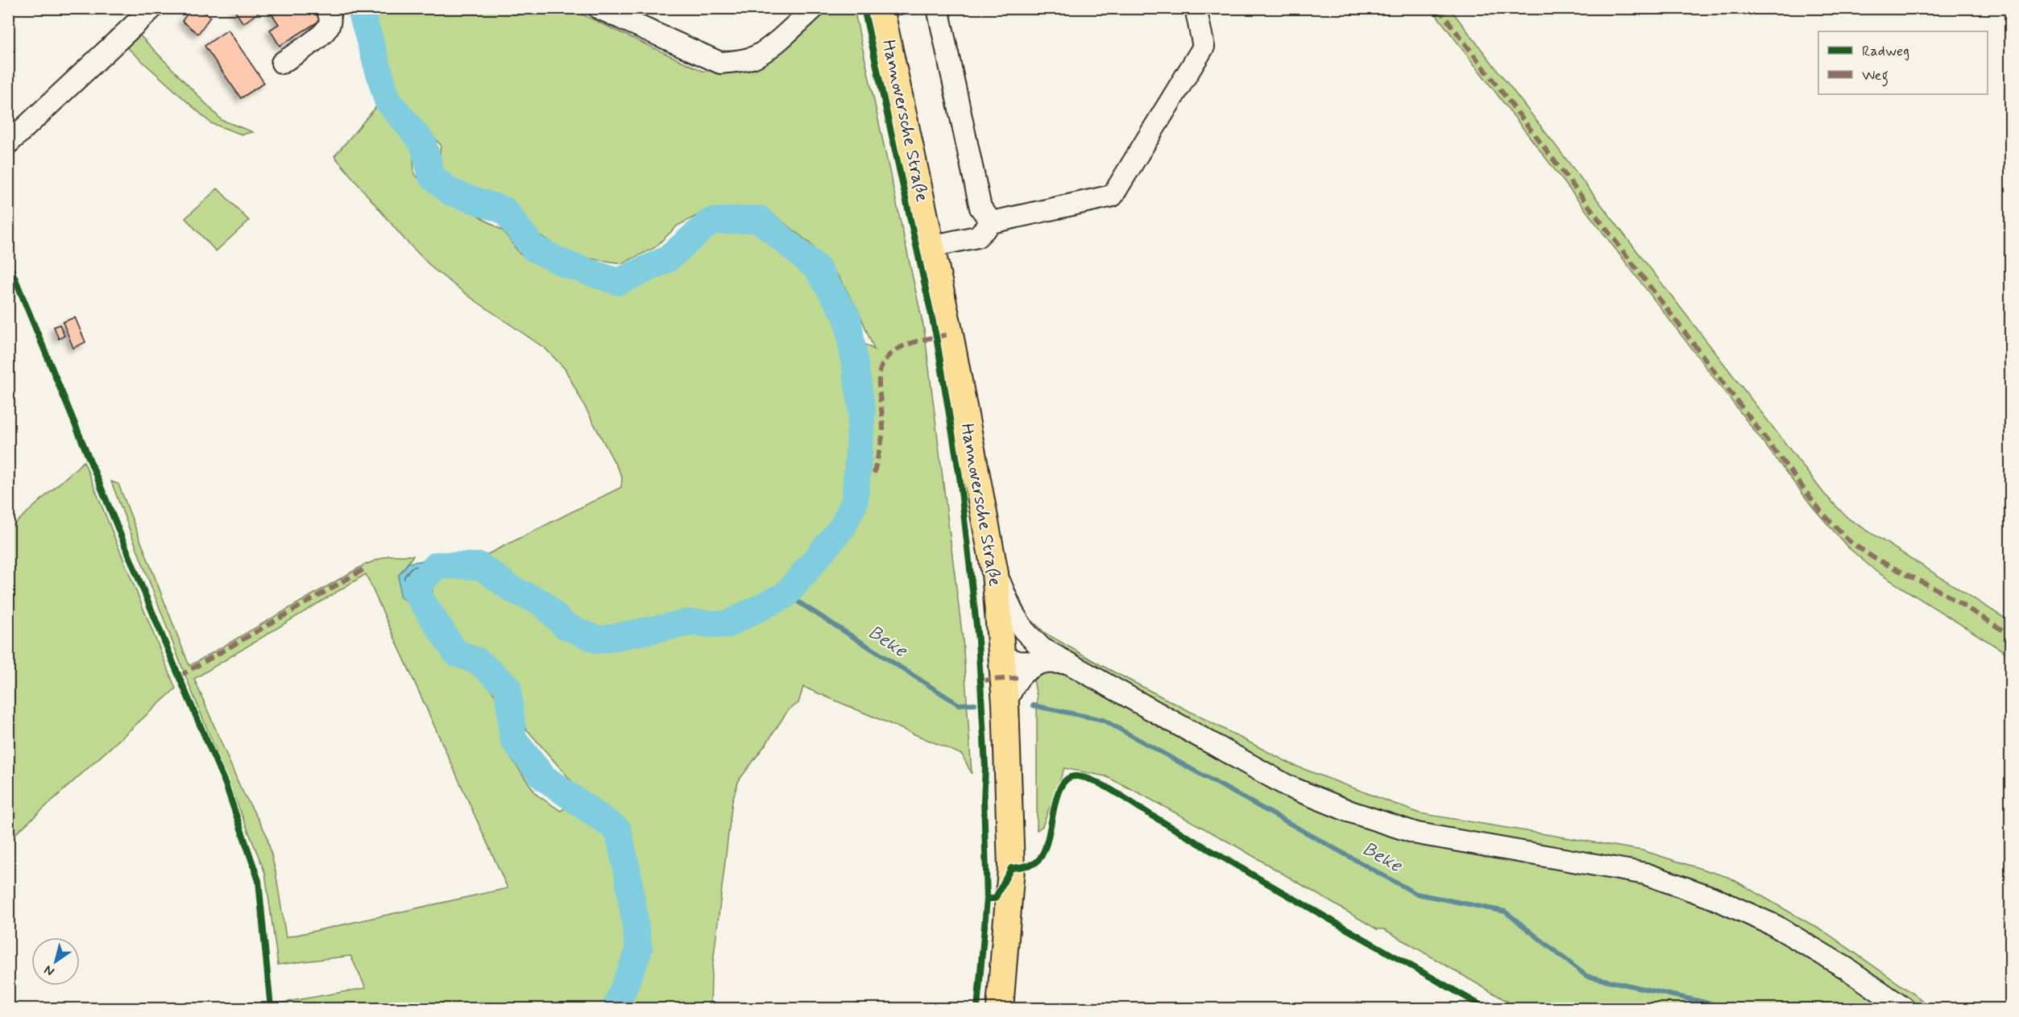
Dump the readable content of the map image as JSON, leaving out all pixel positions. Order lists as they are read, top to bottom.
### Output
{
  "streets": {
    "main road": ["Hannoversche Straße"]
  },
  "water": ["Beke"],
  "legend": ["Radweg", "Weg"],
  "north": "bottom left"
}
